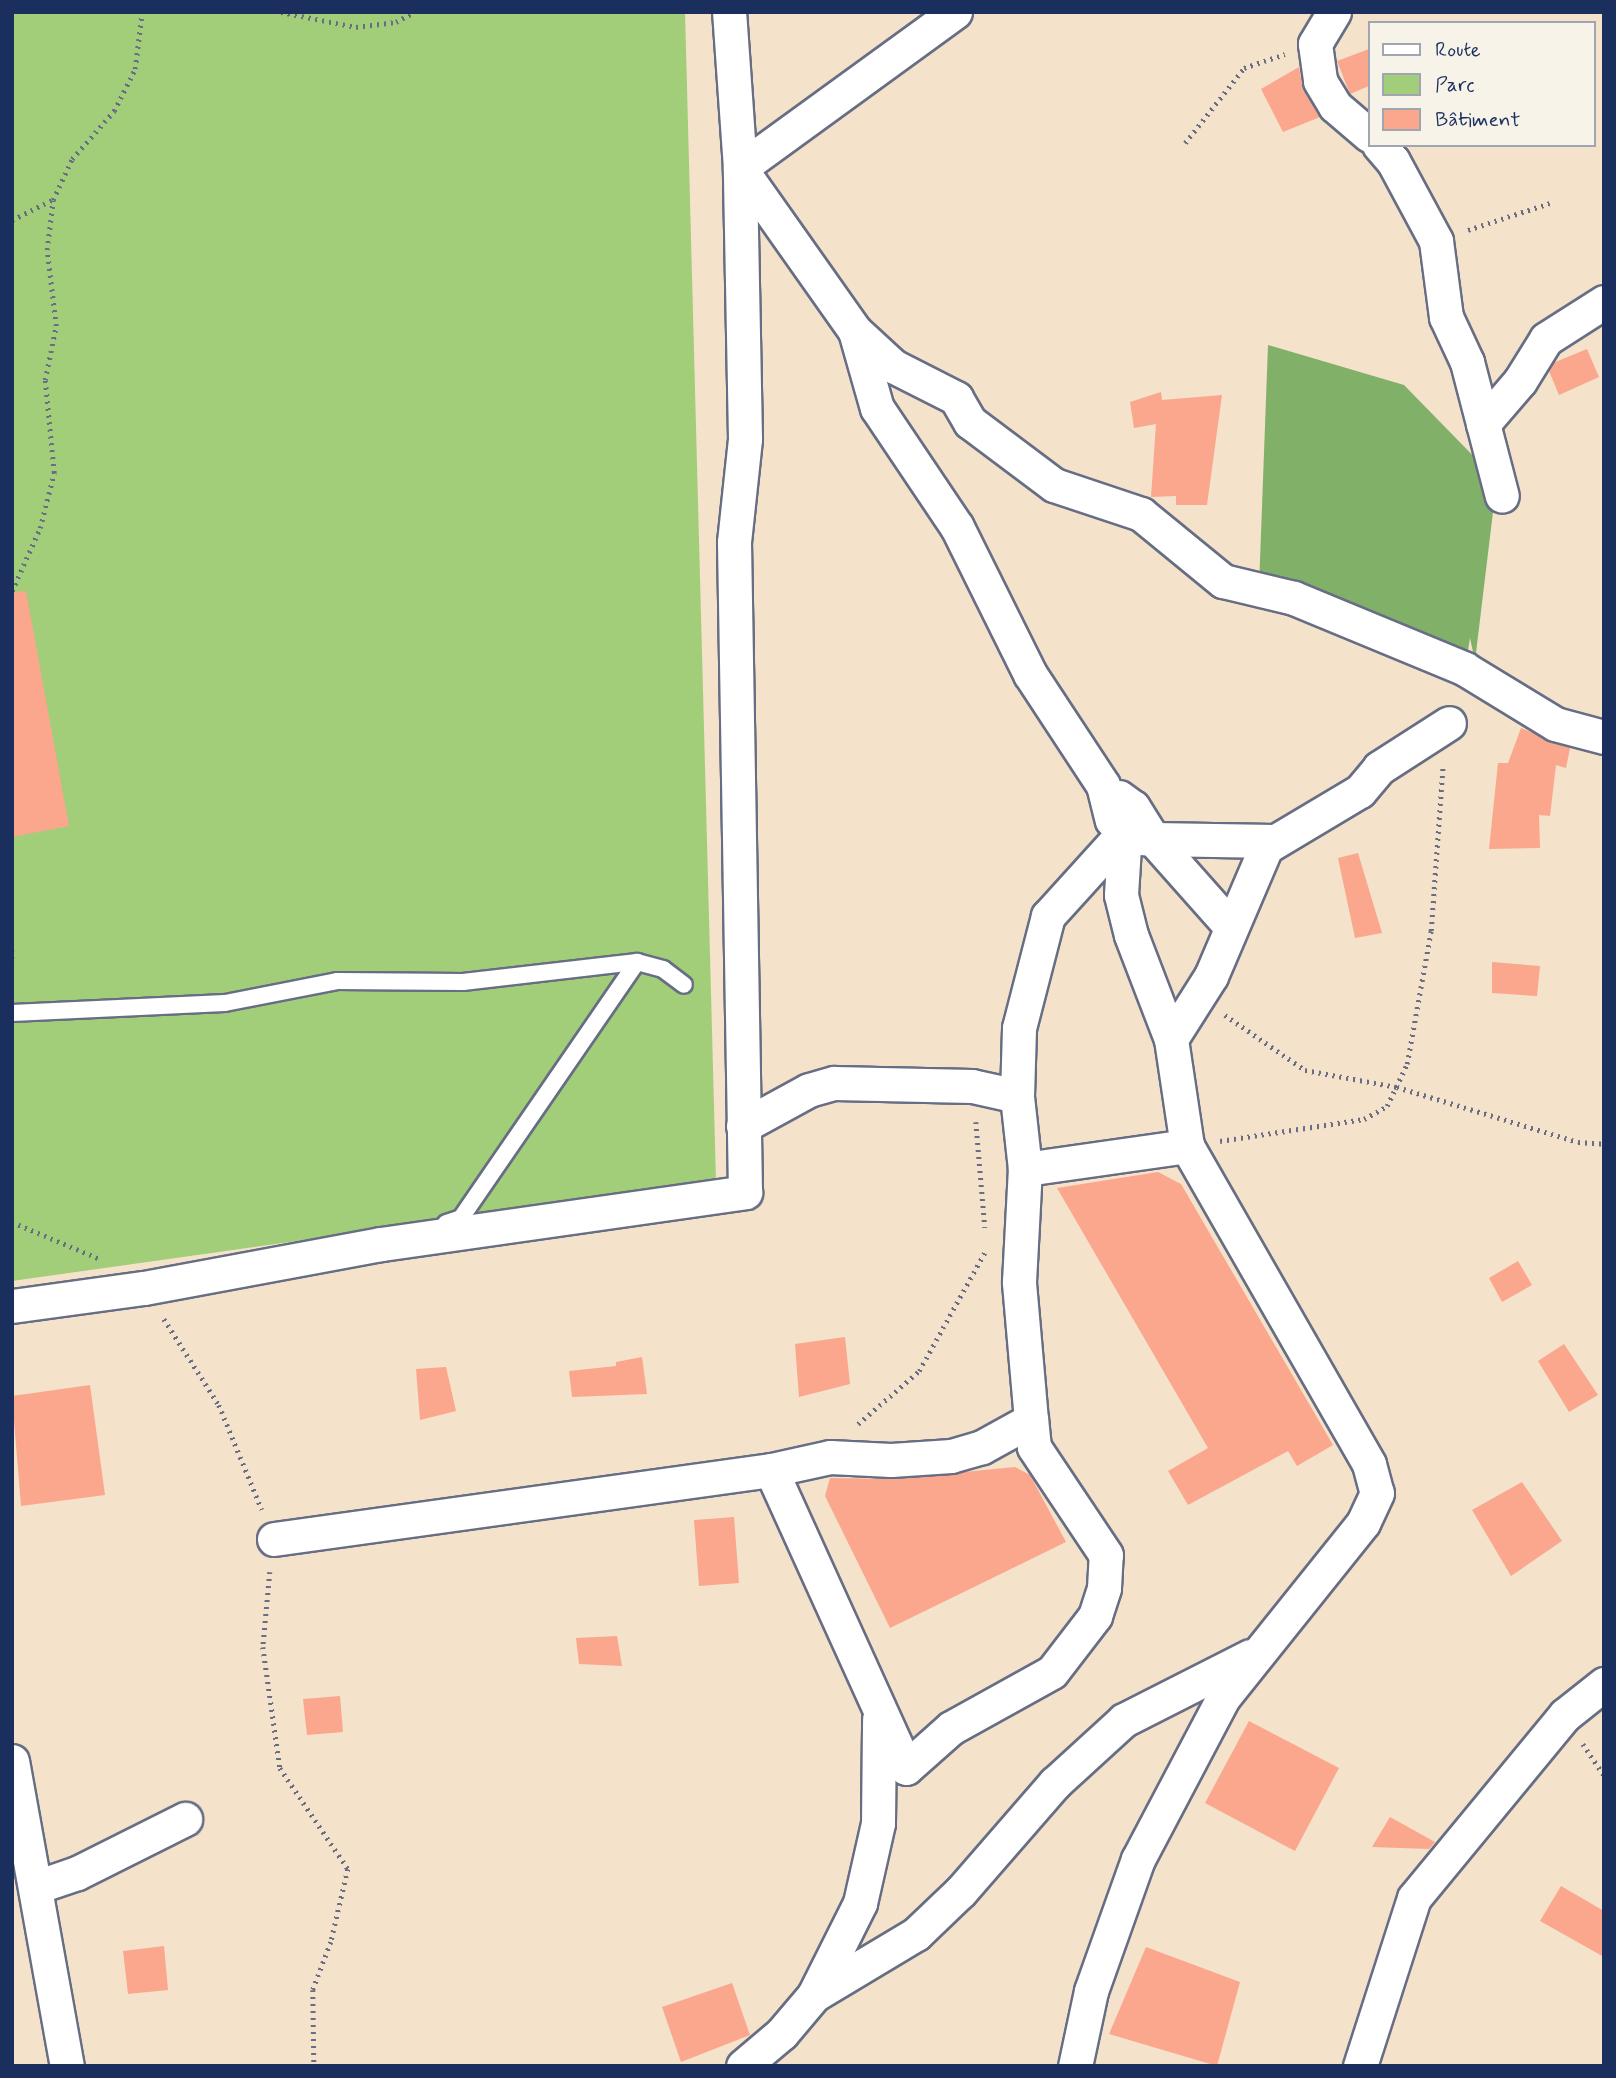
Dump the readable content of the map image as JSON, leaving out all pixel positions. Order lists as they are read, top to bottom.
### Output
{
  "legend": ["Route", "Parc", "Bâtiment"]
}
